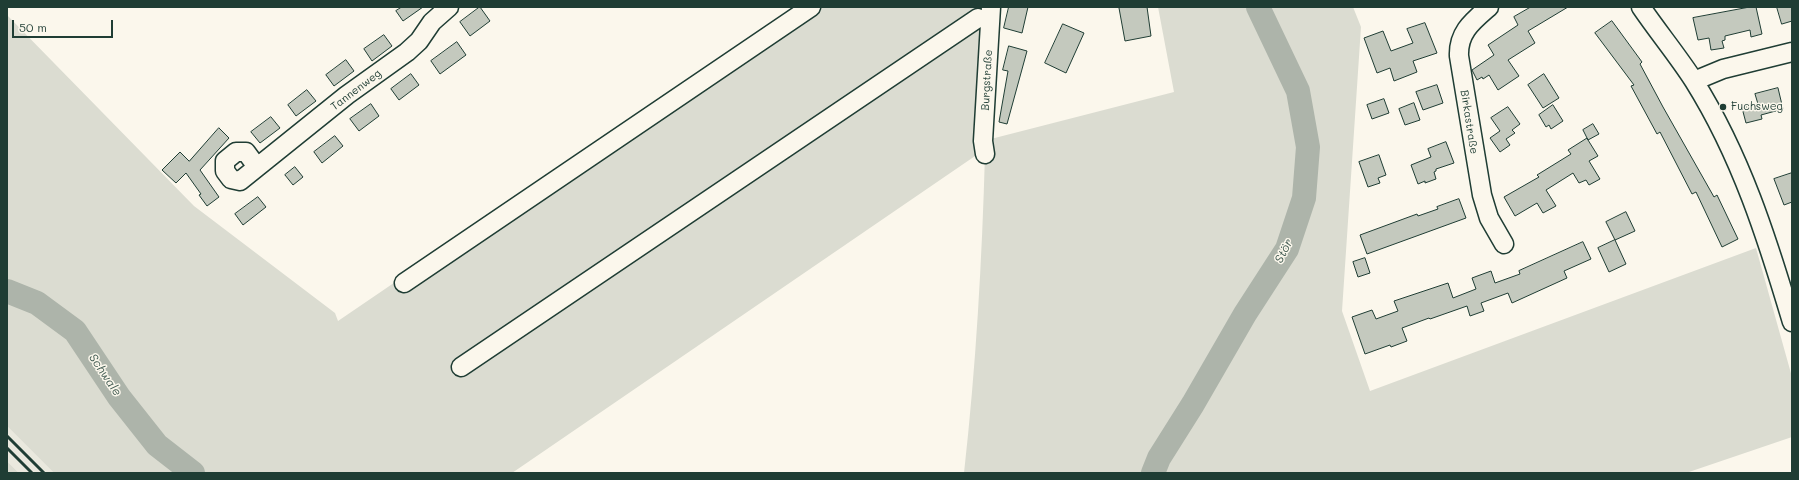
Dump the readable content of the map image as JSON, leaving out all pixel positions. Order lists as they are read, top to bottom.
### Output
{
  "streets": {
    "street": ["Burgstraße", "Tannenweg", "Birkastraße"]
  },
  "water": ["Stör", "Schwale"],
  "places": ["Fuchsweg"],
  "scale_bar": "50 m"
}
